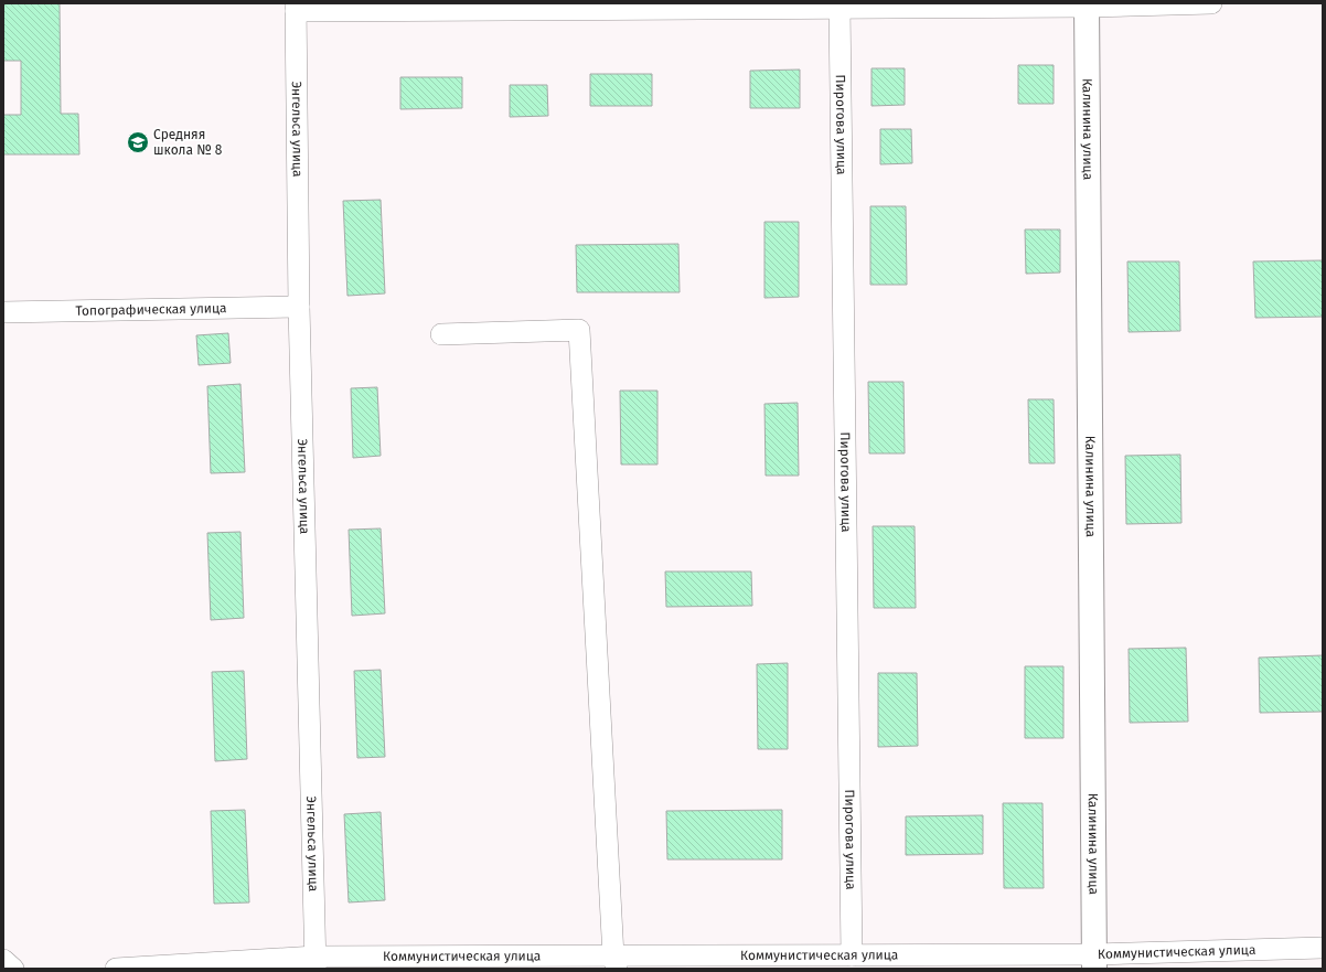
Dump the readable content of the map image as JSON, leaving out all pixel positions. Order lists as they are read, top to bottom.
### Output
{
  "streets": {
    "street": [
      "Пирогова улица",
      "Энгельса улица",
      "Калинина улица",
      "Топографическая улица",
      "Коммунистическая улица"
    ]
  },
  "crossings": [
    ["Пирогова улица", "Коммунистическая улица"],
    ["Энгельса улица", "Топографическая улица"],
    ["Энгельса улица", "Коммунистическая улица"],
    ["Калинина улица", "Коммунистическая улица"]
  ],
  "places": {
    "school or university": ["Средняя школа № 8"]
  }
}
